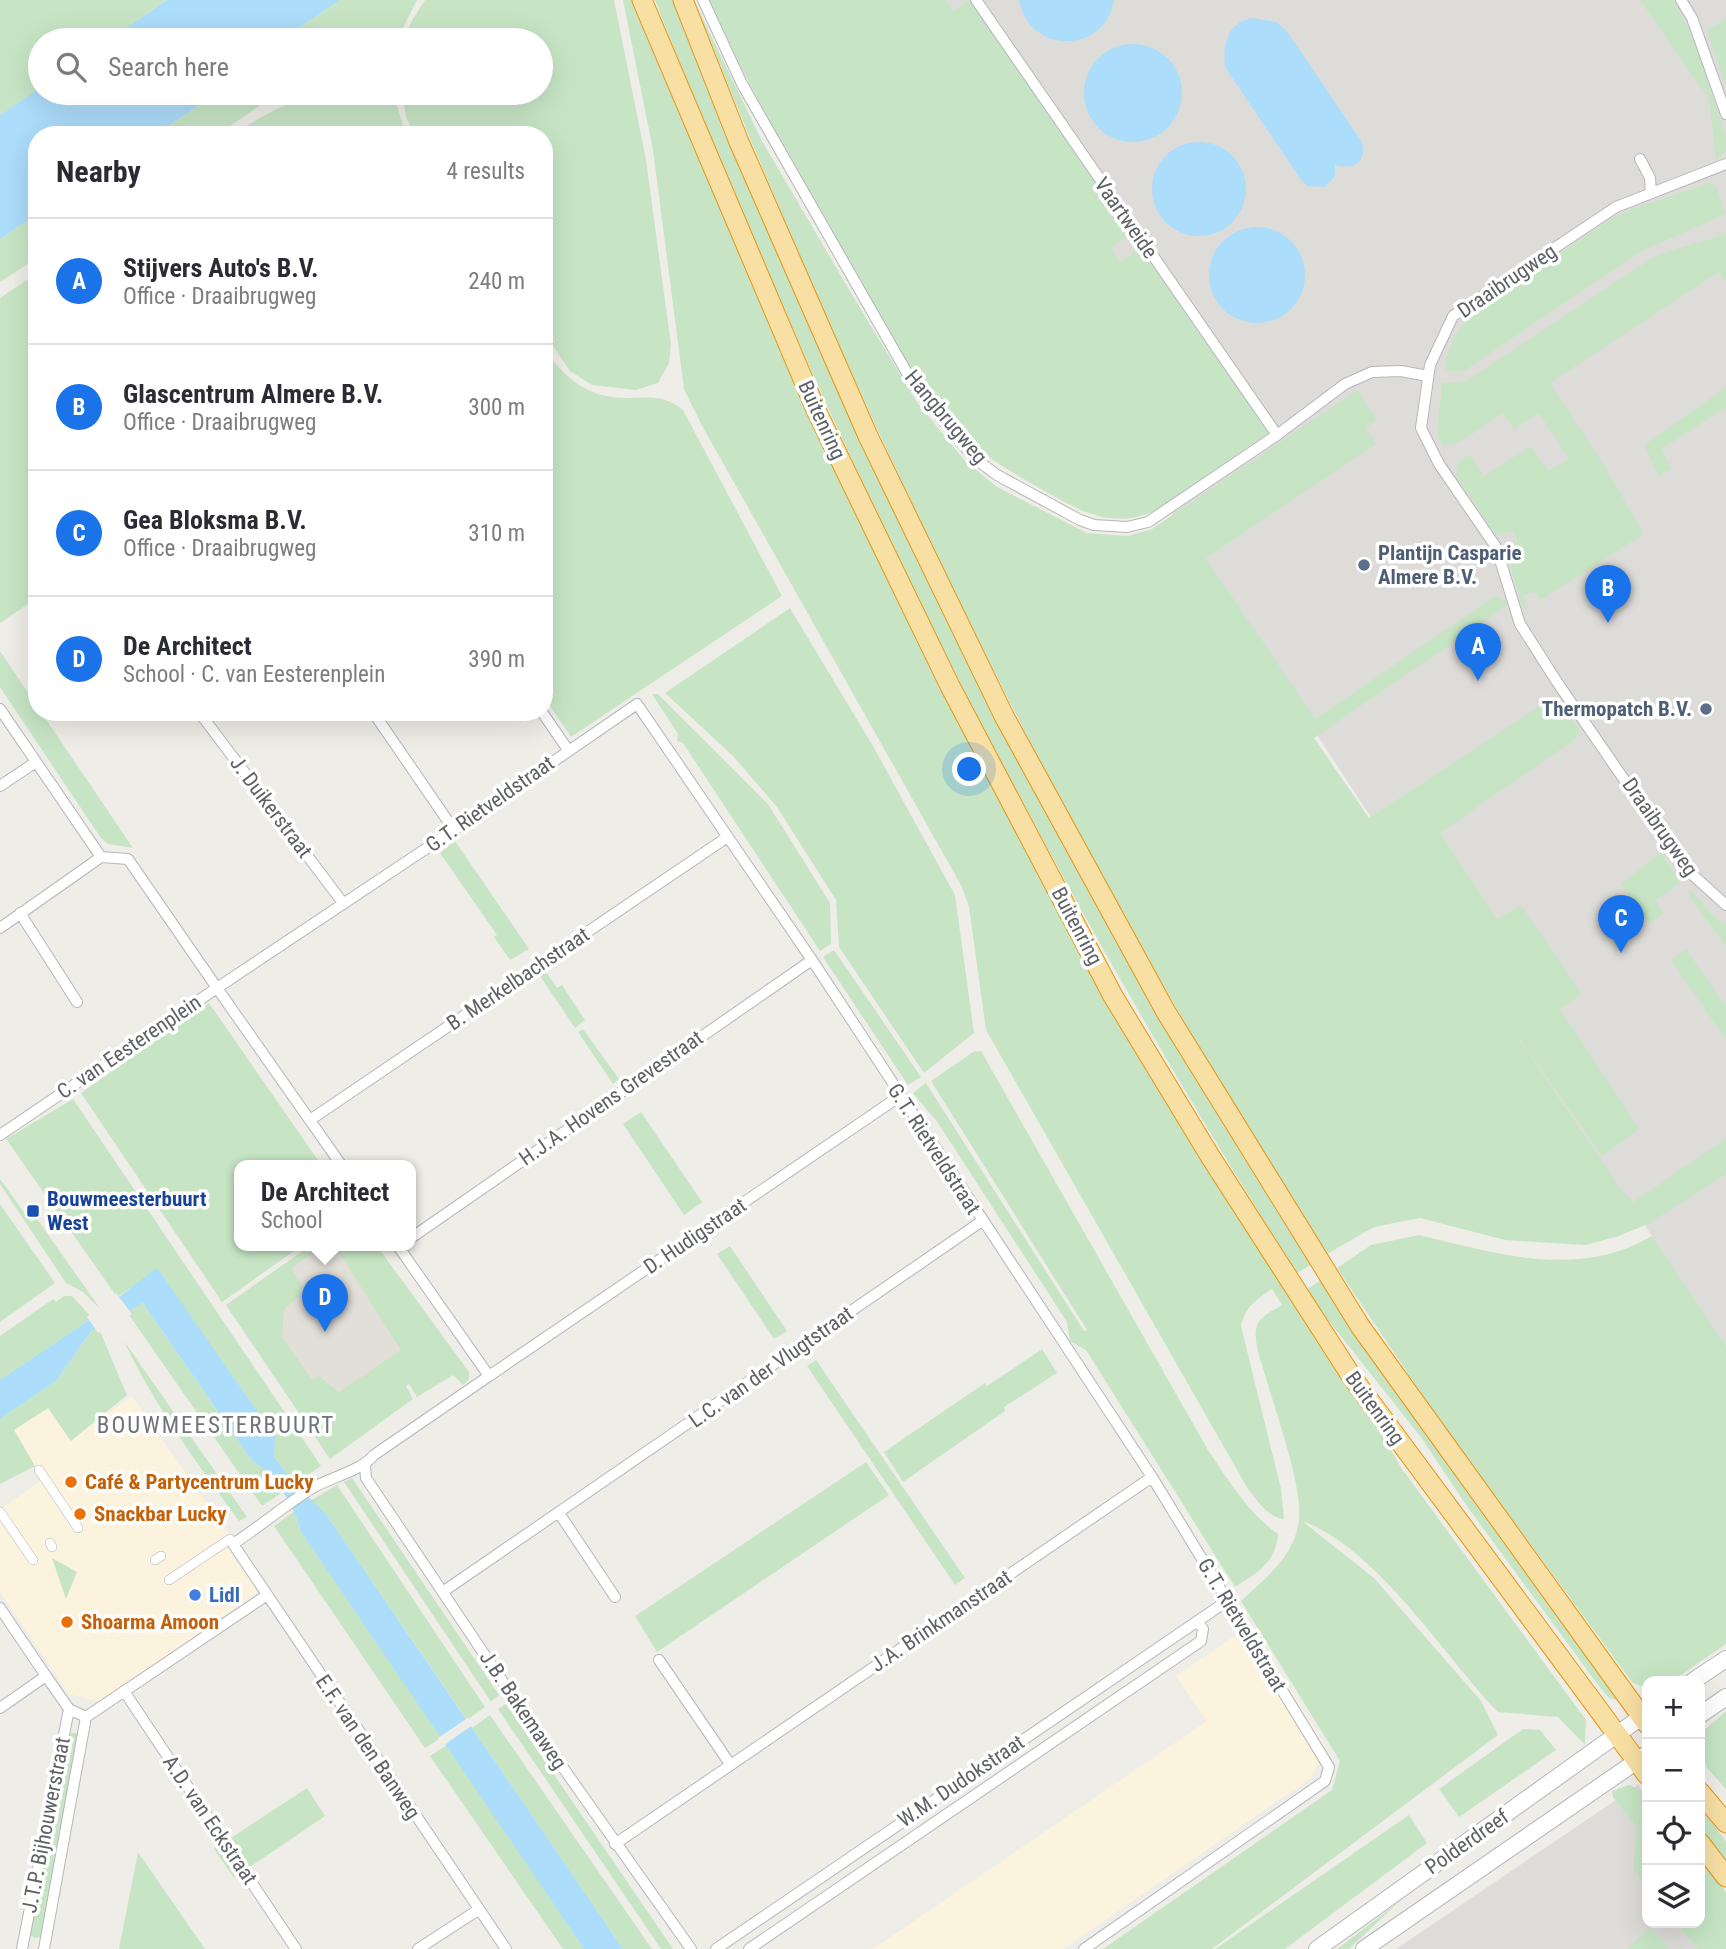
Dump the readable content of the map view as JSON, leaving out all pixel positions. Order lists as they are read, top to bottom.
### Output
{
  "streets": {
    "highway": ["Buitenring"],
    "main road": ["Polderdreef"],
    "street": [
      "Vaartweide",
      "Draaibrugweg",
      "Hangbrugweg",
      "G.T. Rietveldstraat",
      "J. Duikerstraat",
      "B. Merkelbachstraat",
      "C. van Eesterenplein",
      "H.J.A. Hovens Grevestraat",
      "D. Hudigstraat",
      "L.C. van der Vlugtstraat",
      "J.A. Brinkmanstraat",
      "J.B. Bakemaweg",
      "E.F. van den Banweg",
      "W.M. Dudokstraat",
      "A.D. van Eckstraat",
      "J.T.P. Bijhouwerstraat"
    ]
  },
  "crossings": [
    ["Vaartweide", "Hangbrugweg"],
    ["Draaibrugweg", "Hangbrugweg"],
    ["Buitenring", "Polderdreef"],
    ["G.T. Rietveldstraat", "J. Duikerstraat"],
    ["G.T. Rietveldstraat", "B. Merkelbachstraat"],
    ["G.T. Rietveldstraat", "C. van Eesterenplein"],
    ["G.T. Rietveldstraat", "H.J.A. Hovens Grevestraat"],
    ["G.T. Rietveldstraat", "D. Hudigstraat"],
    ["G.T. Rietveldstraat", "L.C. van der Vlugtstraat"],
    ["G.T. Rietveldstraat", "J.A. Brinkmanstraat"],
    ["G.T. Rietveldstraat", "W.M. Dudokstraat"],
    ["B. Merkelbachstraat", "C. van Eesterenplein"],
    ["L.C. van der Vlugtstraat", "J.B. Bakemaweg"],
    ["J.A. Brinkmanstraat", "J.B. Bakemaweg"]
  ],
  "districts": ["BOUWMEESTERBUURT"],
  "places": {
    "other": [
      "Plantijn Casparie Almere B.V.",
      "Thermopatch B.V.",
      "Café & Partycentrum Lucky",
      "Snackbar Lucky",
      "Lidl",
      "Shoarma Amoon"
    ],
    "transit": ["Bouwmeesterbuurt West"]
  },
  "page": {
    "search": "Search here",
    "heading": ["Nearby", "4 results"],
    "list": [
      {
        "mark": "A",
        "name": "Stijvers Auto's B.V.",
        "note": "Office · Draaibrugweg",
        "value": "240 m"
      },
      {
        "mark": "B",
        "name": "Glascentrum Almere B.V.",
        "note": "Office · Draaibrugweg",
        "value": "300 m"
      },
      {
        "mark": "C",
        "name": "Gea Bloksma B.V.",
        "note": "Office · Draaibrugweg",
        "value": "310 m"
      },
      {
        "mark": "D",
        "name": "De Architect",
        "note": "School · C. van Eesterenplein",
        "value": "390 m"
      }
    ],
    "pins": [
      "B",
      "A",
      "C",
      "D"
    ],
    "popup": ["De Architect", "School"],
    "map_buttons": ["+", "−"]
  }
}
